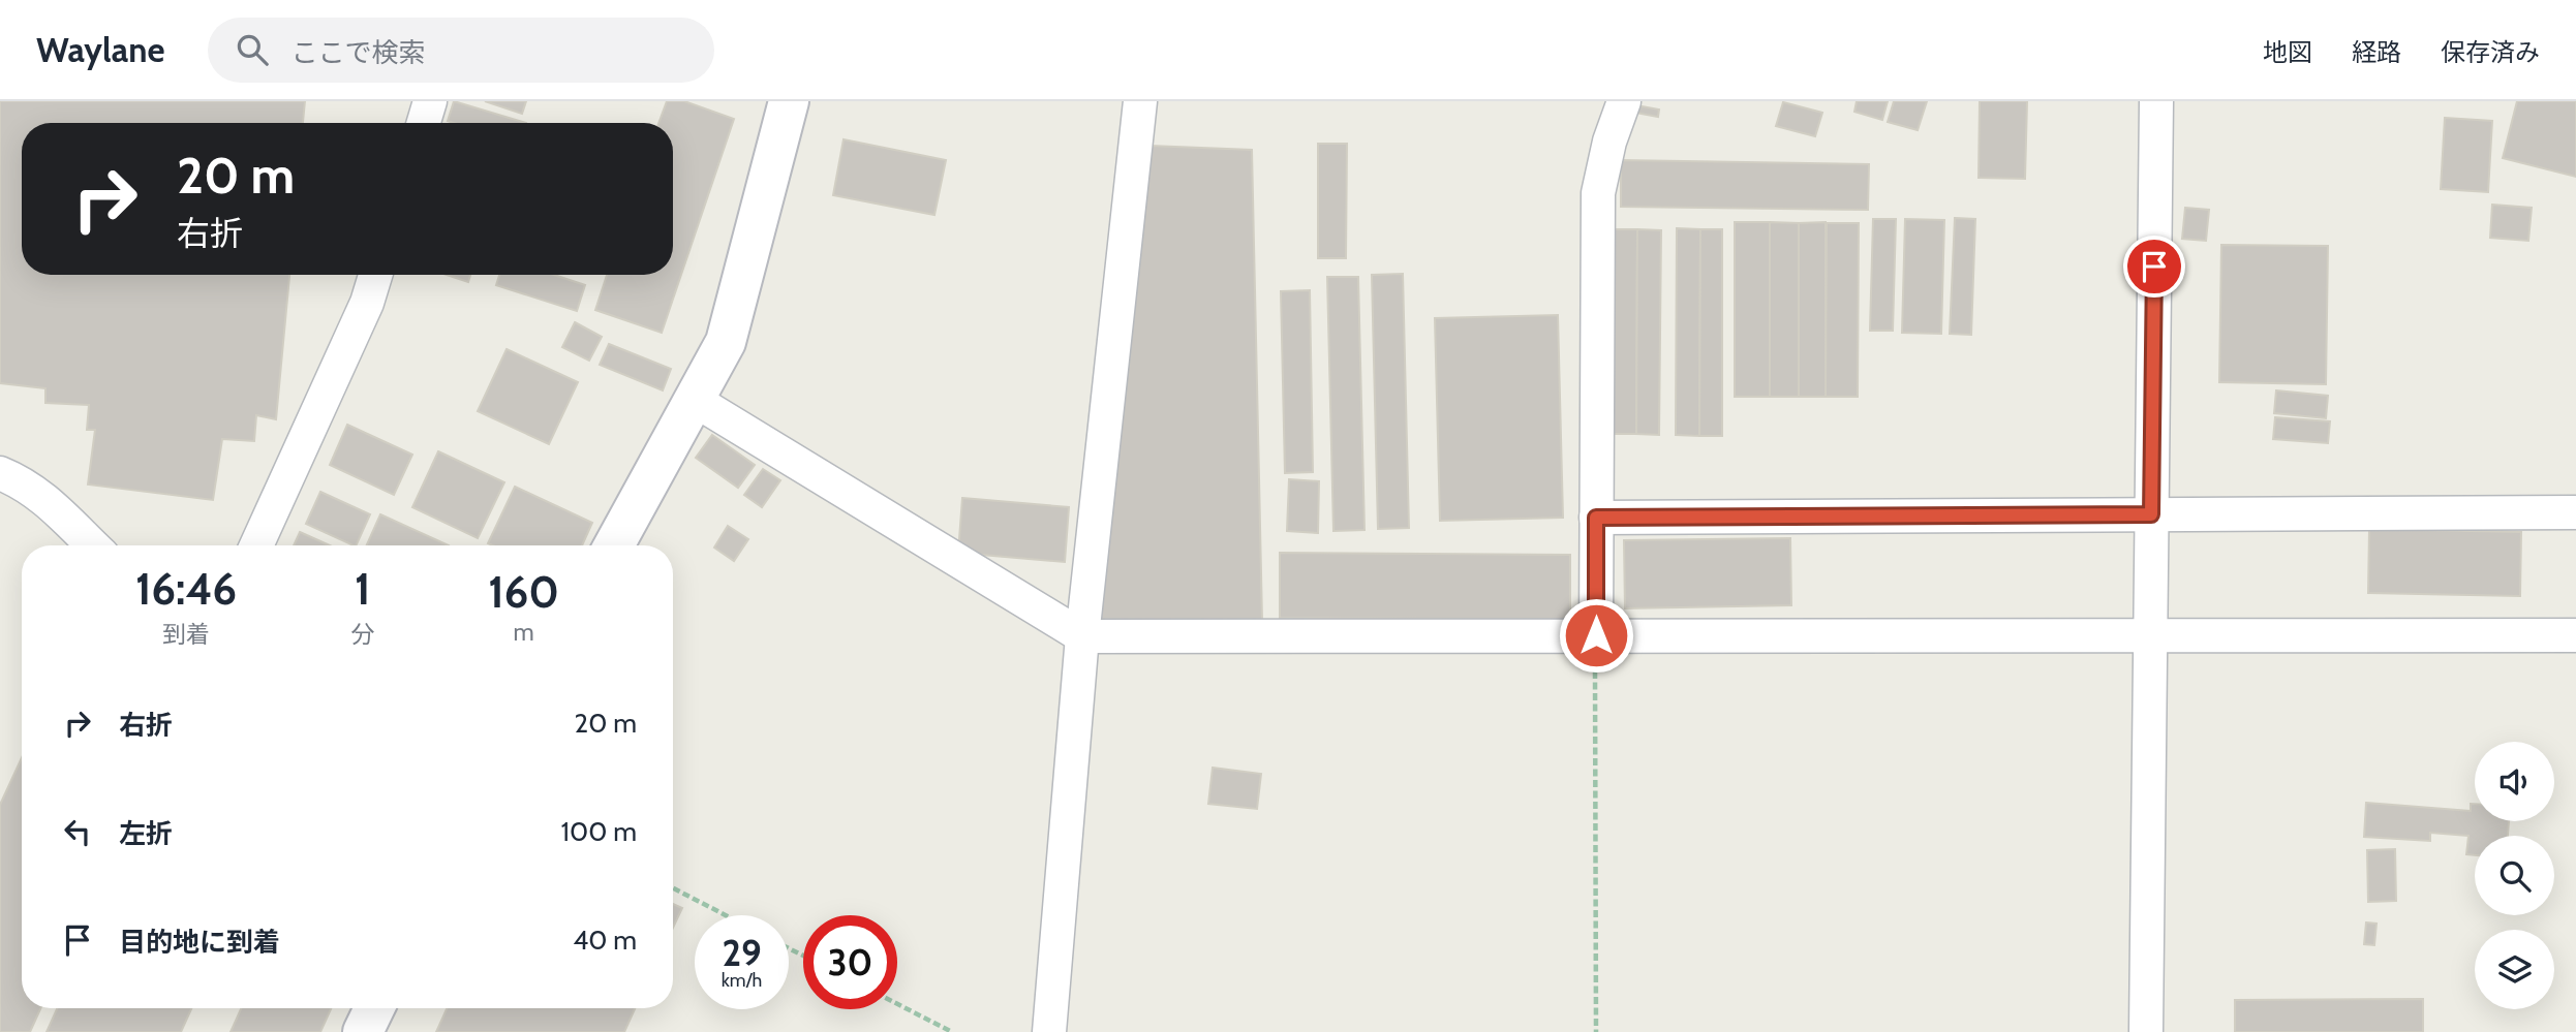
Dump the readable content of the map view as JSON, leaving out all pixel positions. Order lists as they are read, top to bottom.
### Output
{
  "page": {
    "header": "Waylane",
    "search": "ここで検索",
    "nav": ["地図", "経路", "保存済み"],
    "turn": ["20 m", "右折"],
    "eta": [
      "16:46",
      "到着",
      "1",
      "分",
      "160",
      "m"
    ],
    "list": [
      {
        "name": "右折",
        "value": "20 m"
      },
      {
        "name": "左折",
        "value": "100 m"
      },
      {
        "name": "目的地に到着",
        "value": "40 m"
      }
    ],
    "speed": "29 km/h",
    "limit": "30"
  }
}
